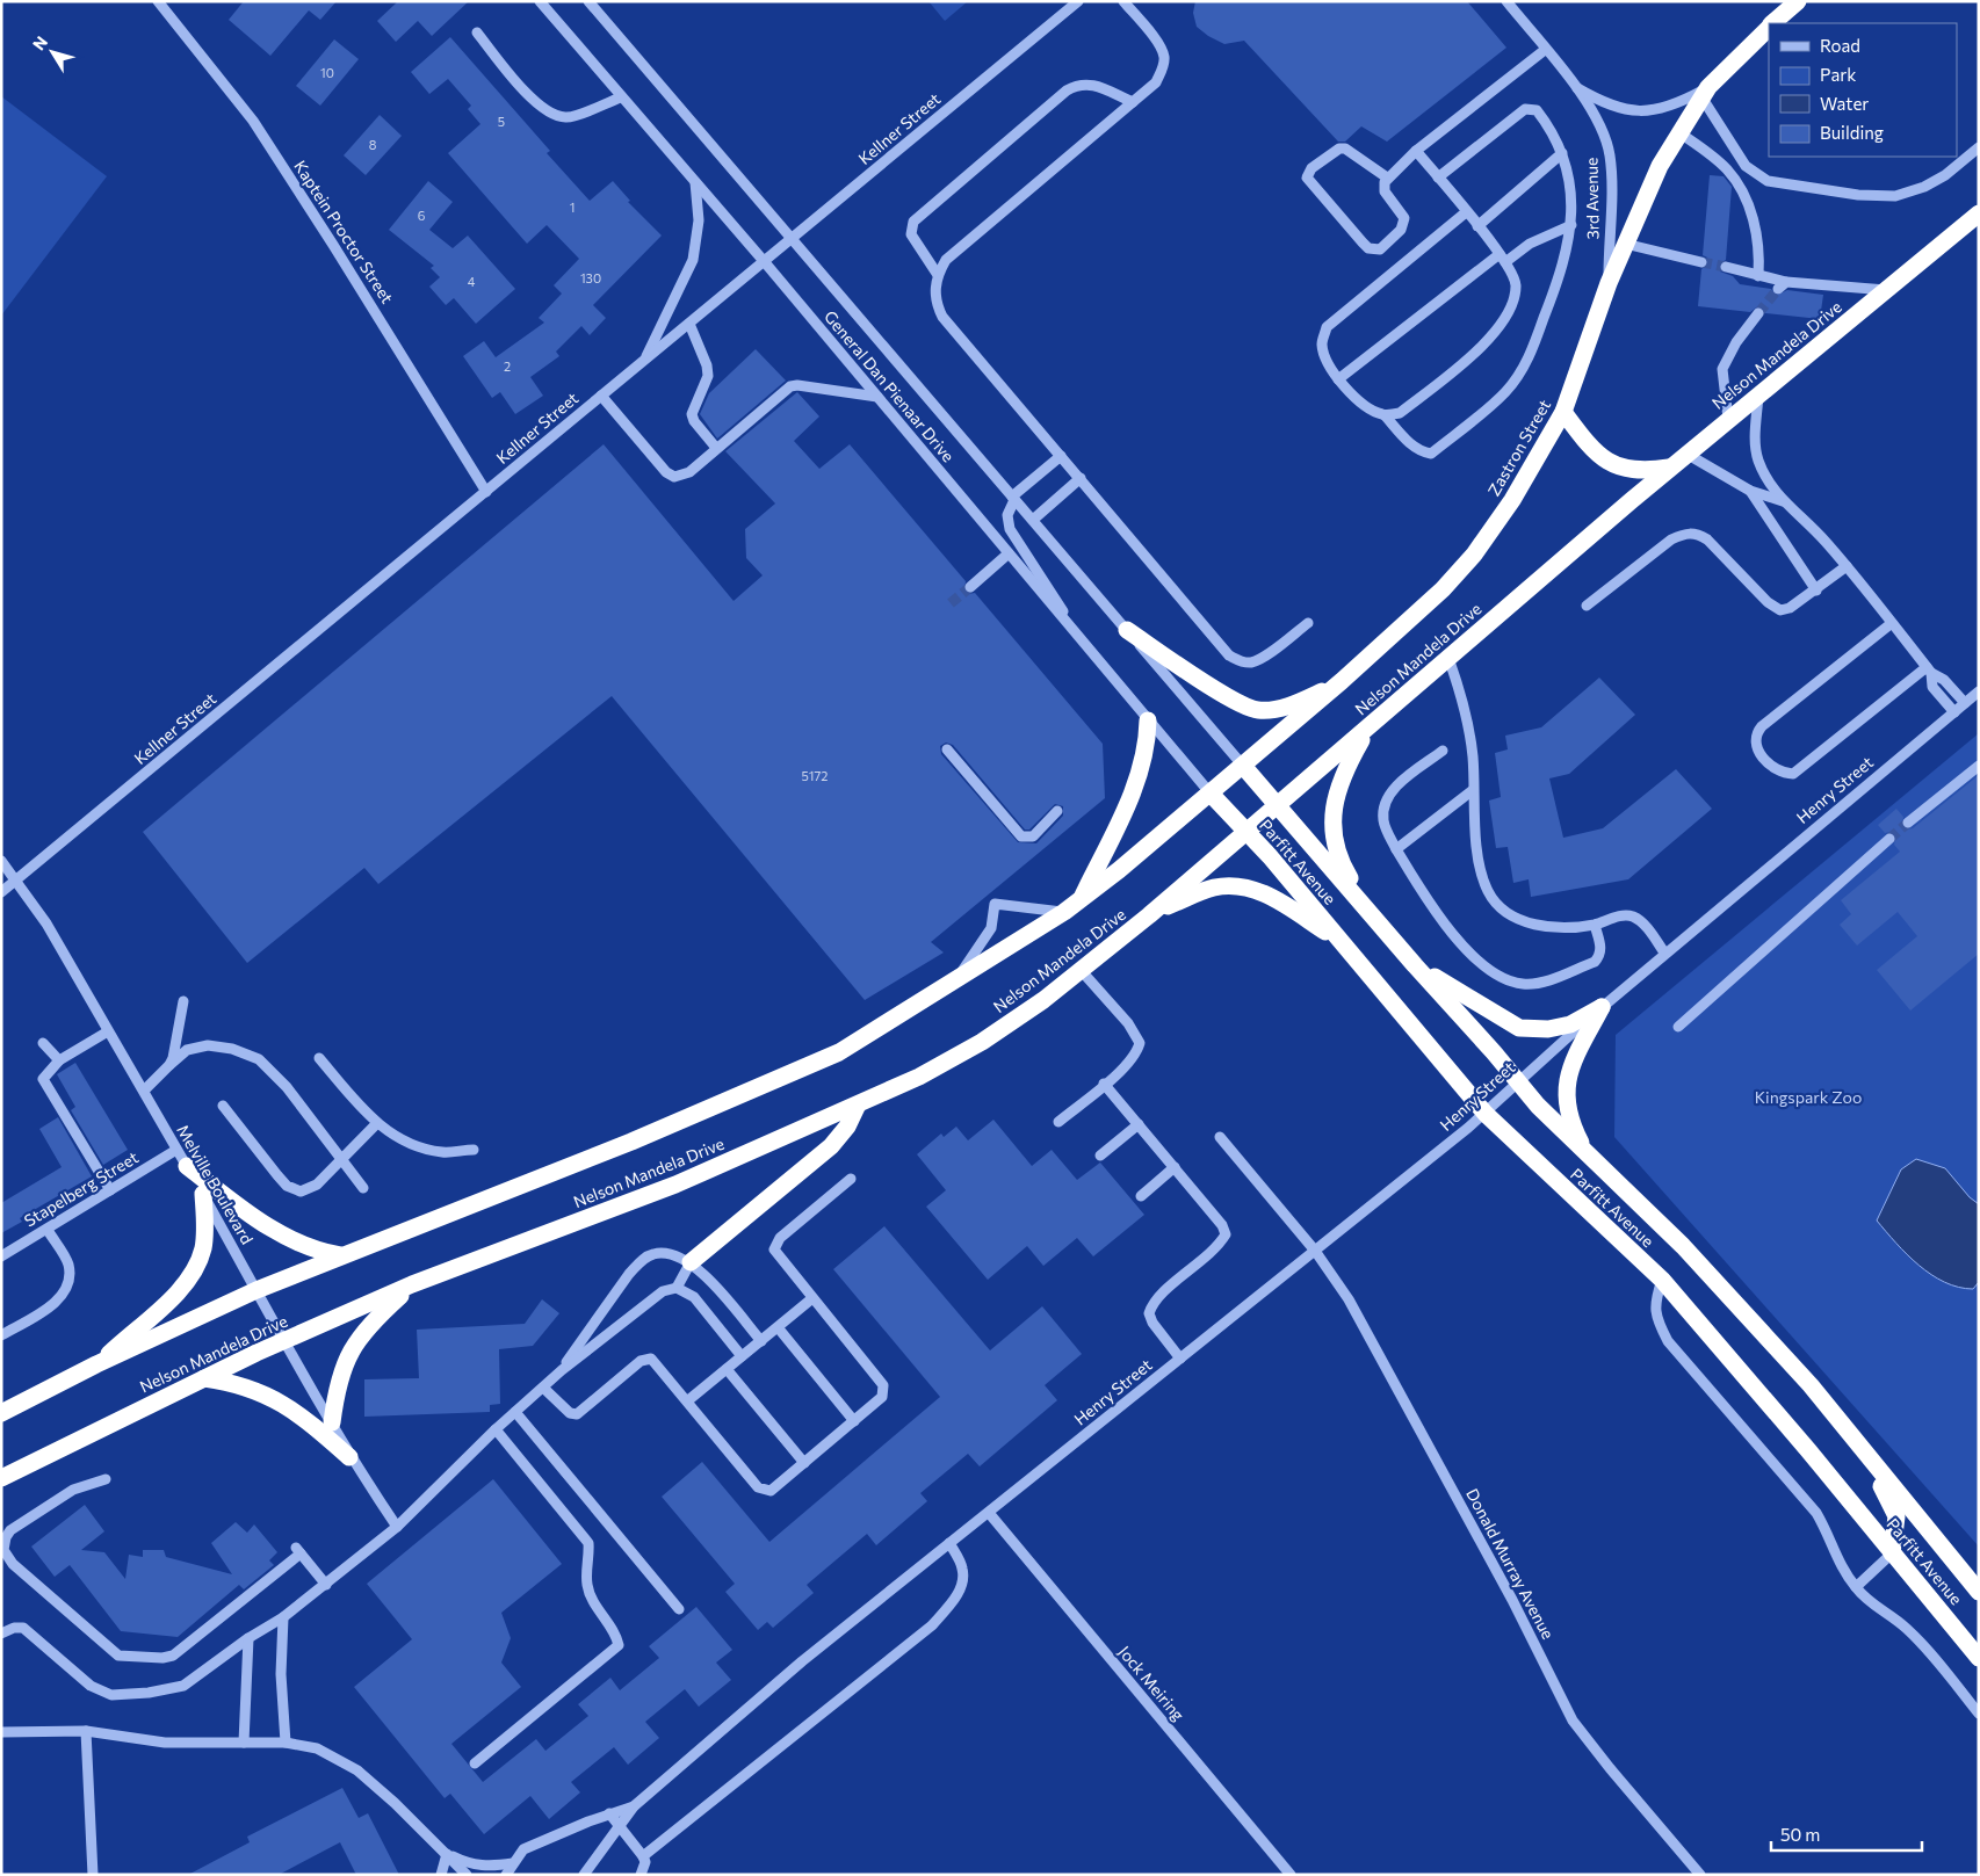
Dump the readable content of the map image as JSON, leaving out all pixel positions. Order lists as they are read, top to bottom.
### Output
{
  "streets": {
    "highway": ["Nelson Mandela Drive", "Zastron Street", "Parfitt Avenue"],
    "street": [
      "Kellner Street",
      "3rd Avenue",
      "Kaptein Proctor Street",
      "General Dan Pienaar Drive",
      "Henry Street",
      "Melville Boulevard",
      "Stapelberg Street",
      "Donald Murray Avenue",
      "Jock Meiring"
    ]
  },
  "crossings": [
    ["Kellner Street", "Kaptein Proctor Street"],
    ["Kellner Street", "General Dan Pienaar Drive"],
    ["Kellner Street", "Melville Boulevard"],
    ["3rd Avenue", "Zastron Street"],
    ["Nelson Mandela Drive", "Parfitt Avenue"],
    ["Nelson Mandela Drive", "Melville Boulevard"],
    ["General Dan Pienaar Drive", "Zastron Street"],
    ["General Dan Pienaar Drive", "Parfitt Avenue"],
    ["Zastron Street", "Parfitt Avenue"],
    ["Henry Street", "Parfitt Avenue"],
    ["Henry Street", "Donald Murray Avenue"],
    ["Henry Street", "Jock Meiring"],
    ["Melville Boulevard", "Stapelberg Street"]
  ],
  "parks": ["Kingspark Zoo"],
  "house_numbers": [
    "10",
    "5",
    "8",
    "1",
    "6",
    "130",
    "4",
    "2",
    "5172"
  ],
  "legend": [
    "Road",
    "Park",
    "Water",
    "Building"
  ],
  "scale_bar": "50 m",
  "north": "top left"
}
